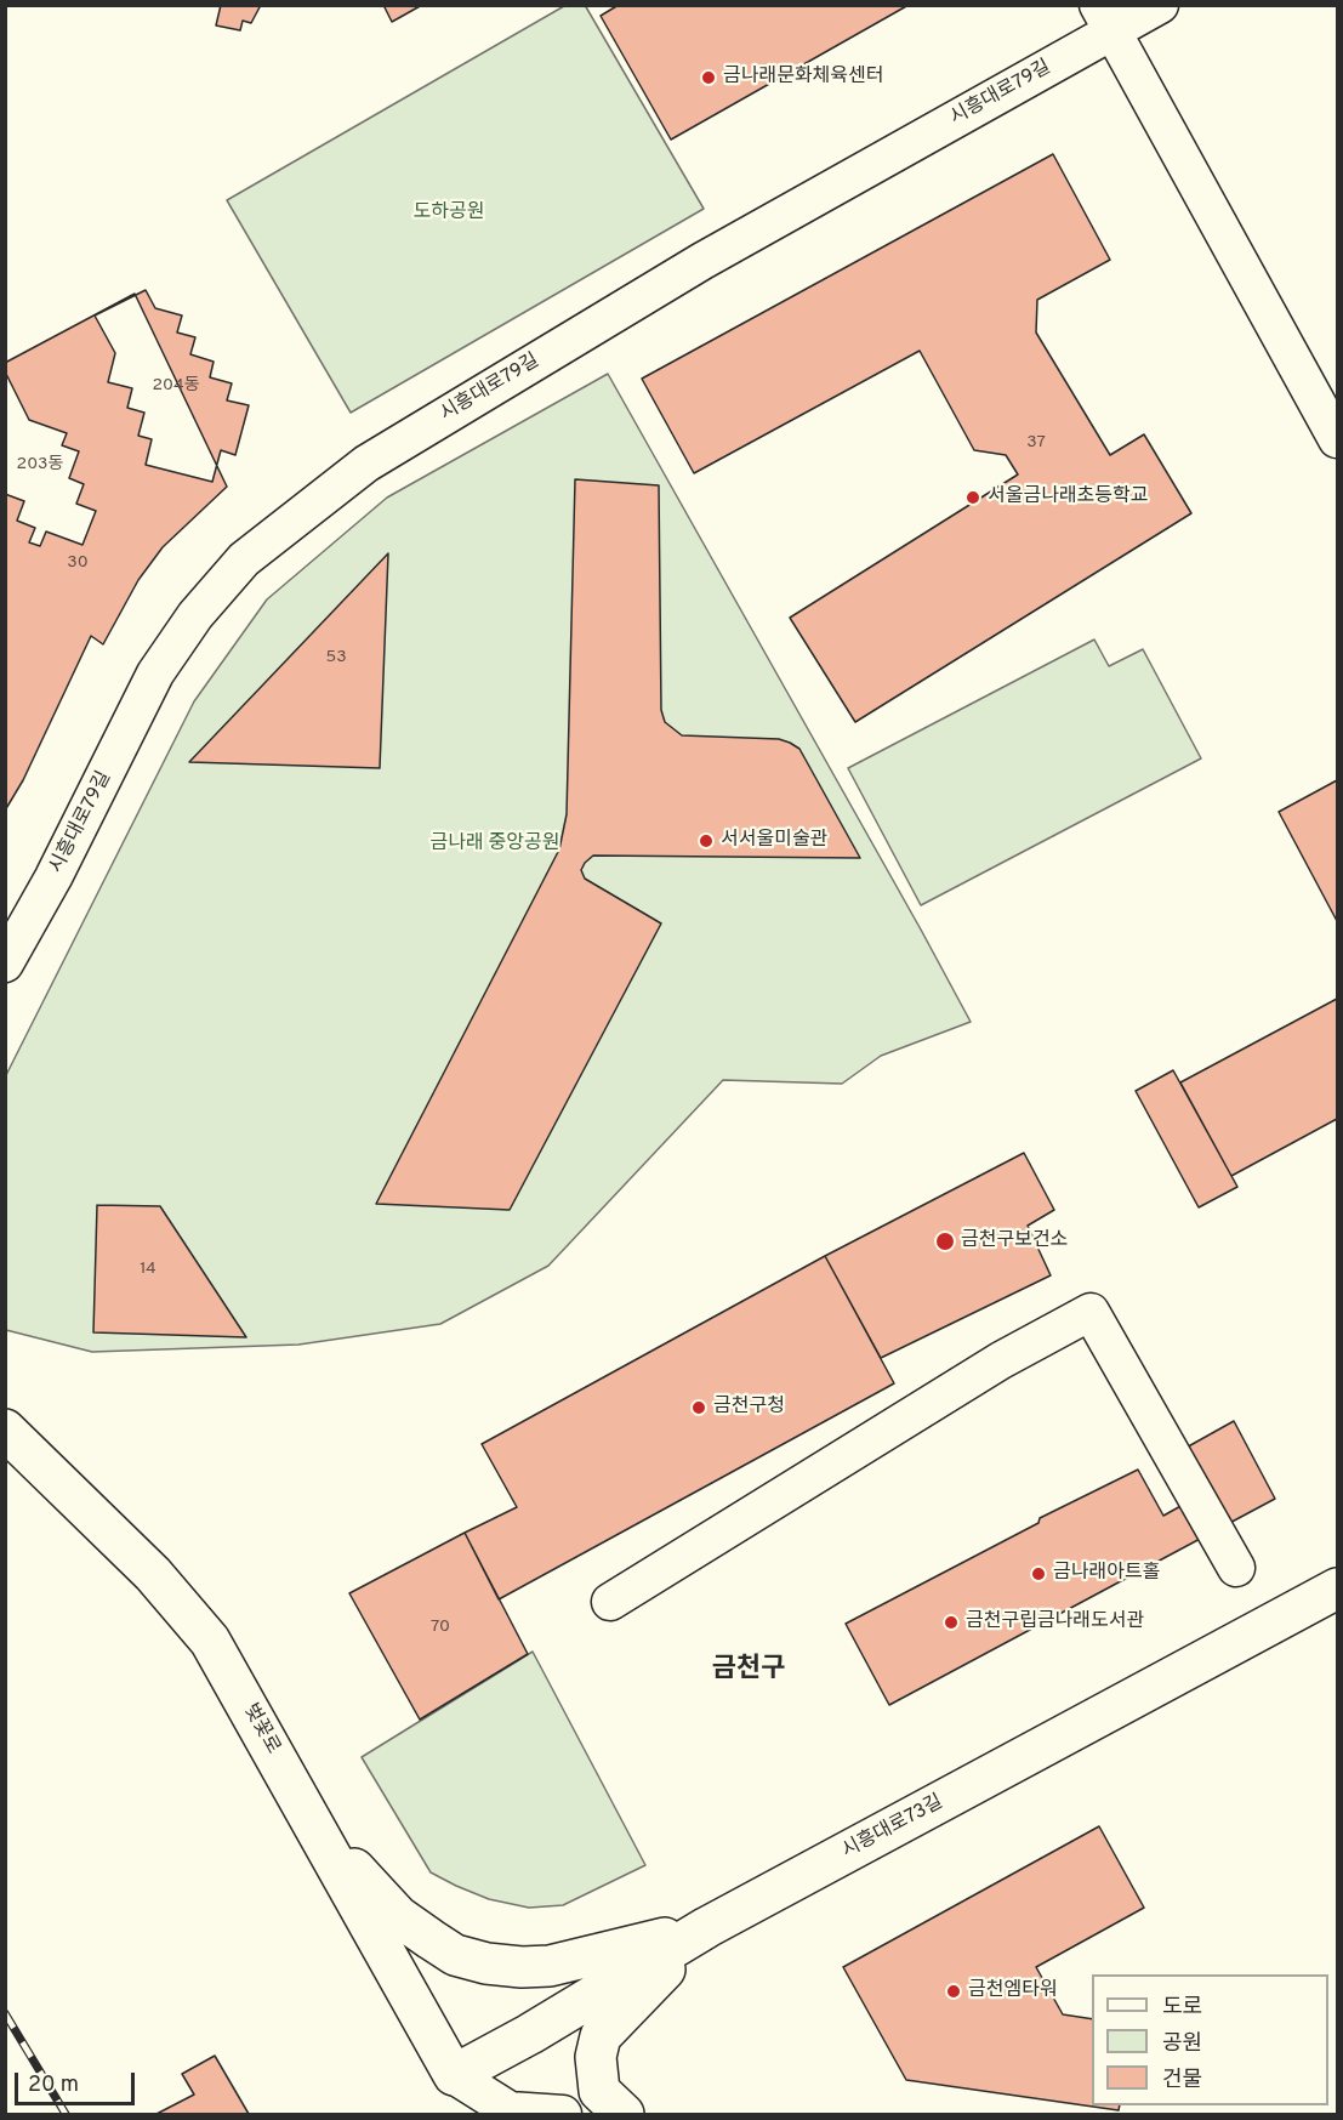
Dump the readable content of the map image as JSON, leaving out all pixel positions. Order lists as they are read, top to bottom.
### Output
{
  "streets": {
    "street": ["시흥대로79길", "벚꽃로", "시흥대로73길"]
  },
  "crossings": [
    ["벚꽃로", "시흥대로73길"]
  ],
  "districts": ["금천구"],
  "parks": ["도하공원", "금나래 중앙공원"],
  "places": [
    "금나래문화체육센터",
    "서울금나래초등학교",
    "서서울미술관",
    "금천구보건소",
    "금천구청",
    "금나래아트홀",
    "금천구립금나래도서관",
    "금천엠타워"
  ],
  "house_numbers": [
    "204동",
    "37",
    "203동",
    "30",
    "53",
    "14",
    "70"
  ],
  "legend": ["도로", "공원", "건물"],
  "scale_bar": "20 m"
}
